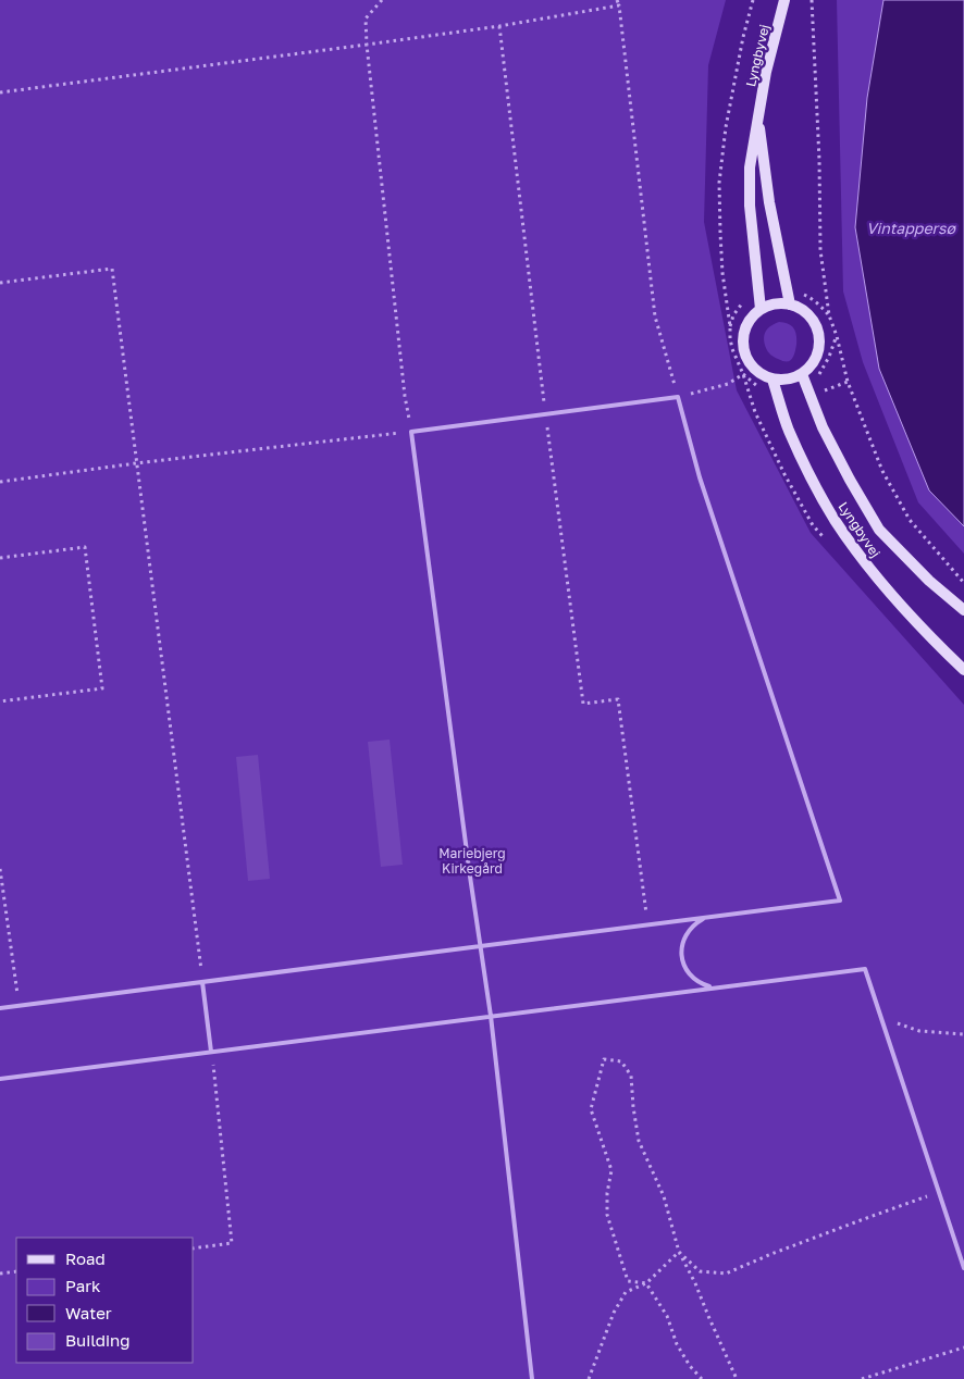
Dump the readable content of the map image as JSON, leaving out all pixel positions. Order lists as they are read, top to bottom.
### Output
{
  "streets": {
    "street": ["Lyngbyvej"]
  },
  "water": ["Vintappersø"],
  "parks": ["Mariebjerg Kirkegård"],
  "legend": [
    "Road",
    "Park",
    "Water",
    "Building"
  ]
}
